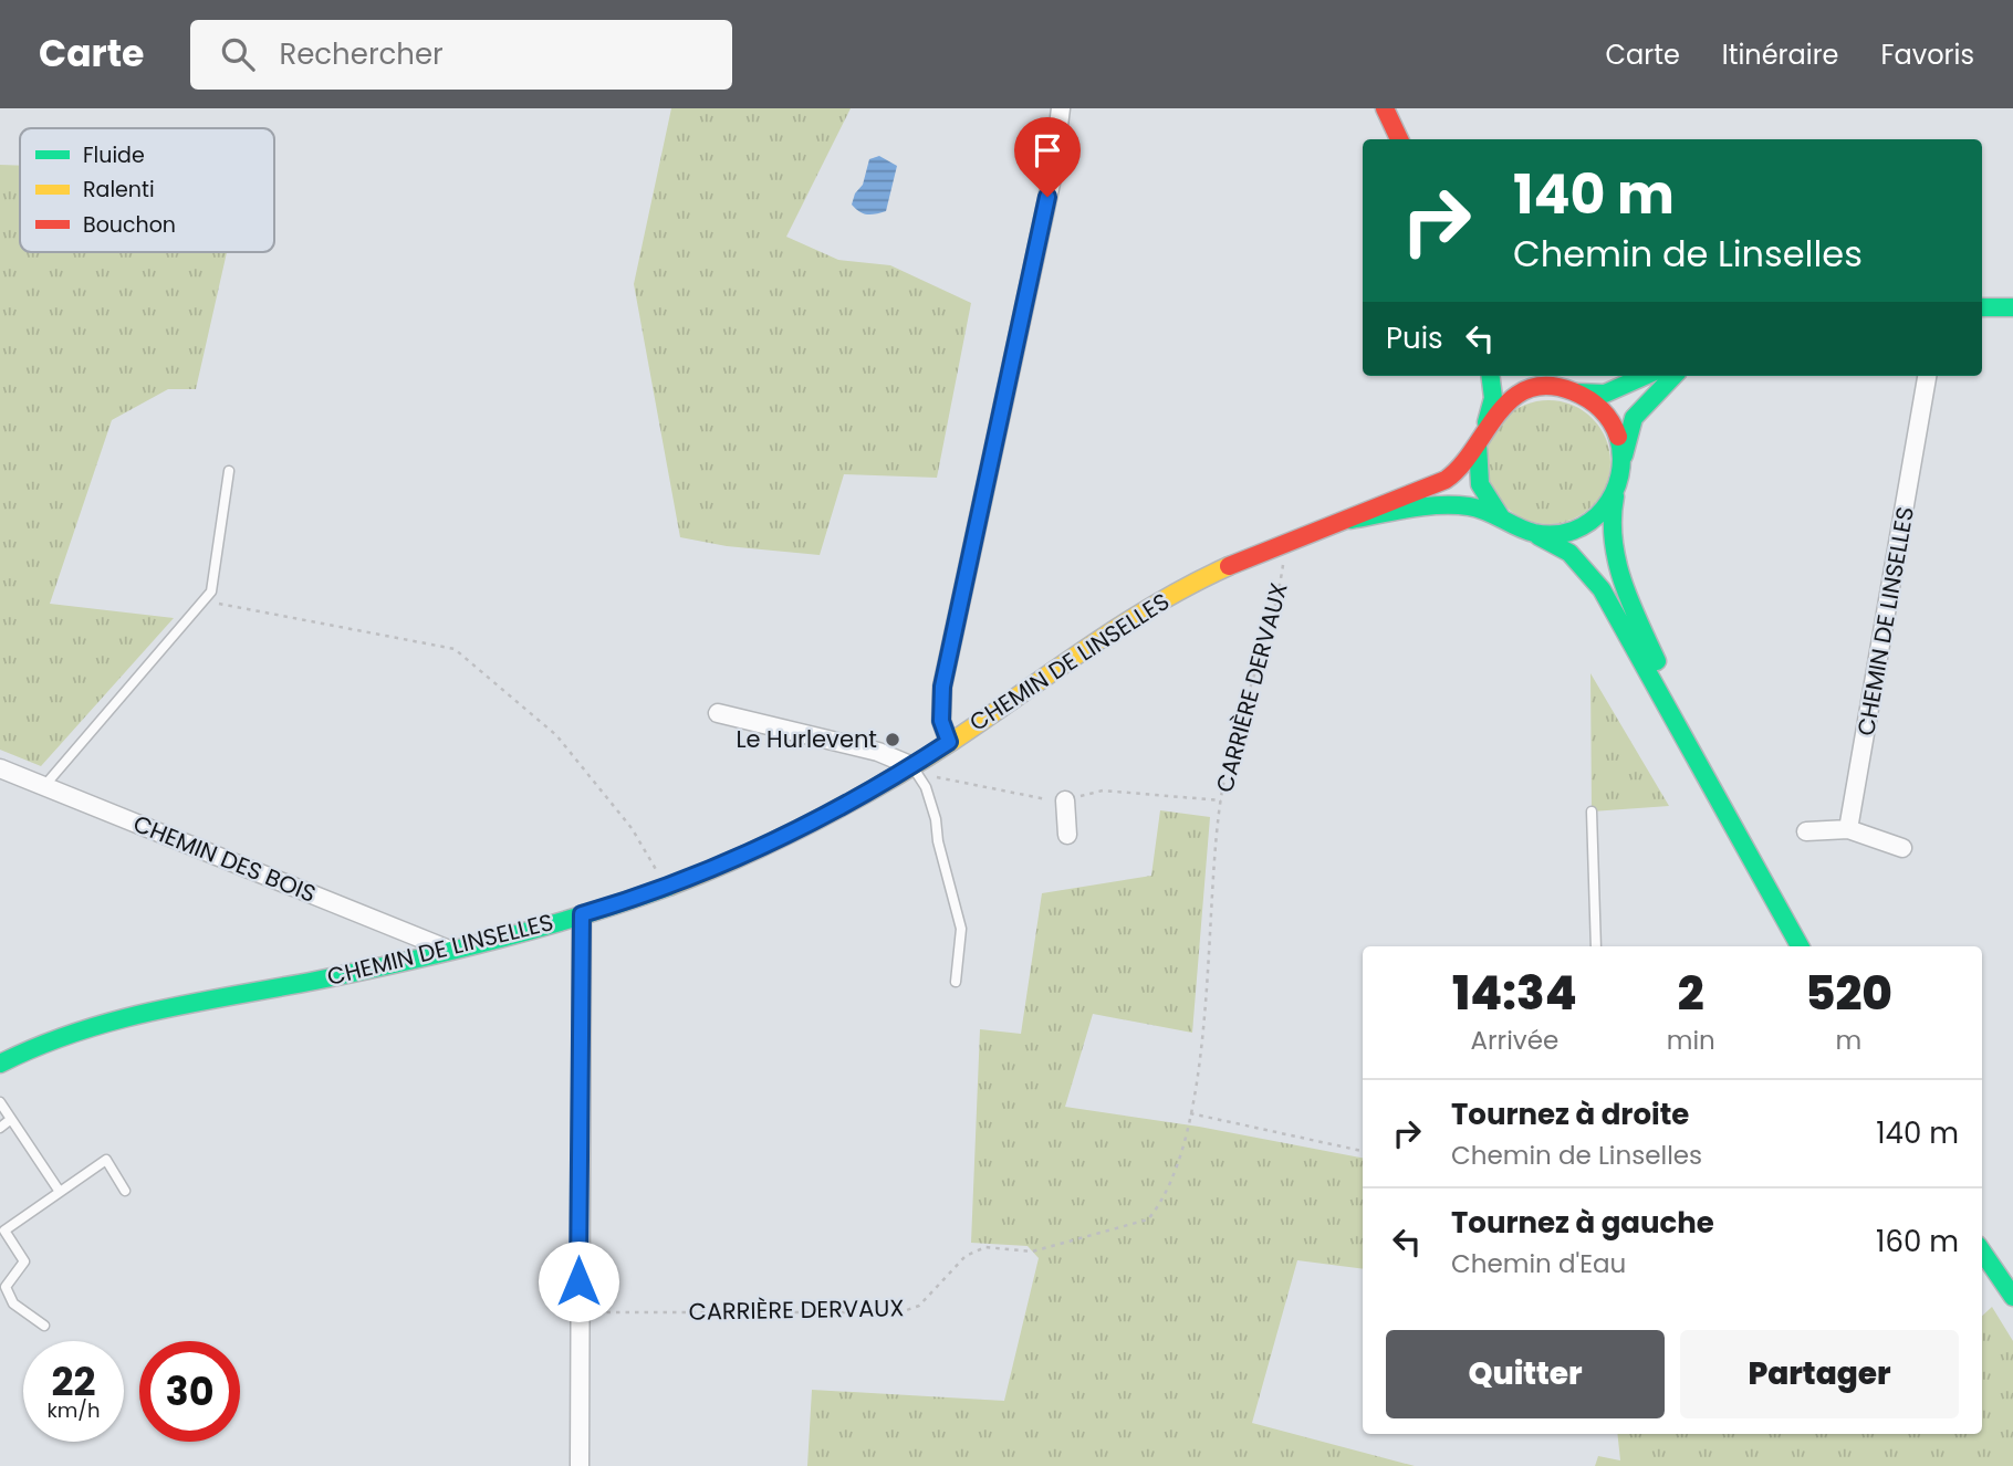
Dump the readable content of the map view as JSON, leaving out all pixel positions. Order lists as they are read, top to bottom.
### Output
{
  "streets": {
    "street": ["CHEMIN DE LINSELLES", "CHEMIN DES BOIS"],
    "path": ["CARRIÈRE DERVAUX"]
  },
  "crossings": [
    ["CHEMIN DE LINSELLES", "CARRIÈRE DERVAUX"],
    ["CHEMIN DE LINSELLES", "CHEMIN DES BOIS"]
  ],
  "places": ["Le Hurlevent"],
  "legend": ["Fluide", "Ralenti", "Bouchon"],
  "page": {
    "header": "Carte",
    "search": "Rechercher",
    "nav": ["Carte", "Itinéraire", "Favoris"],
    "turn": ["140 m", "Chemin de Linselles"],
    "then": "Puis",
    "eta": [
      "14:34",
      "Arrivée",
      "2",
      "min",
      "520",
      "m"
    ],
    "list": [
      {
        "name": "Tournez à droite",
        "note": "Chemin de Linselles",
        "value": "140 m"
      },
      {
        "name": "Tournez à gauche",
        "note": "Chemin d'Eau",
        "value": "160 m"
      }
    ],
    "buttons": ["Quitter", "Partager"],
    "speed": "22 km/h",
    "limit": "30"
  }
}
